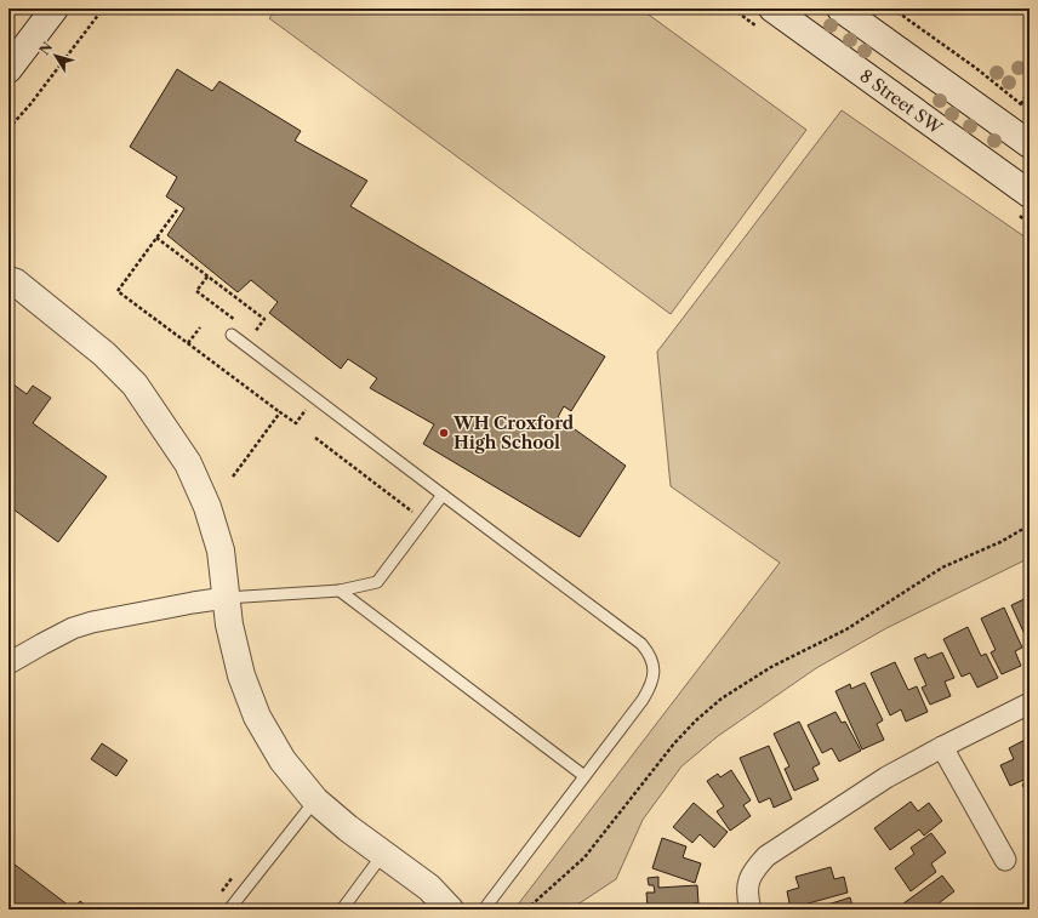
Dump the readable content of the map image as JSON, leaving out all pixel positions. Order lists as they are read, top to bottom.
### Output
{
  "streets": {
    "street": ["8 Street SW"]
  },
  "places": ["WH Croxford High School"],
  "north": "top left"
}
